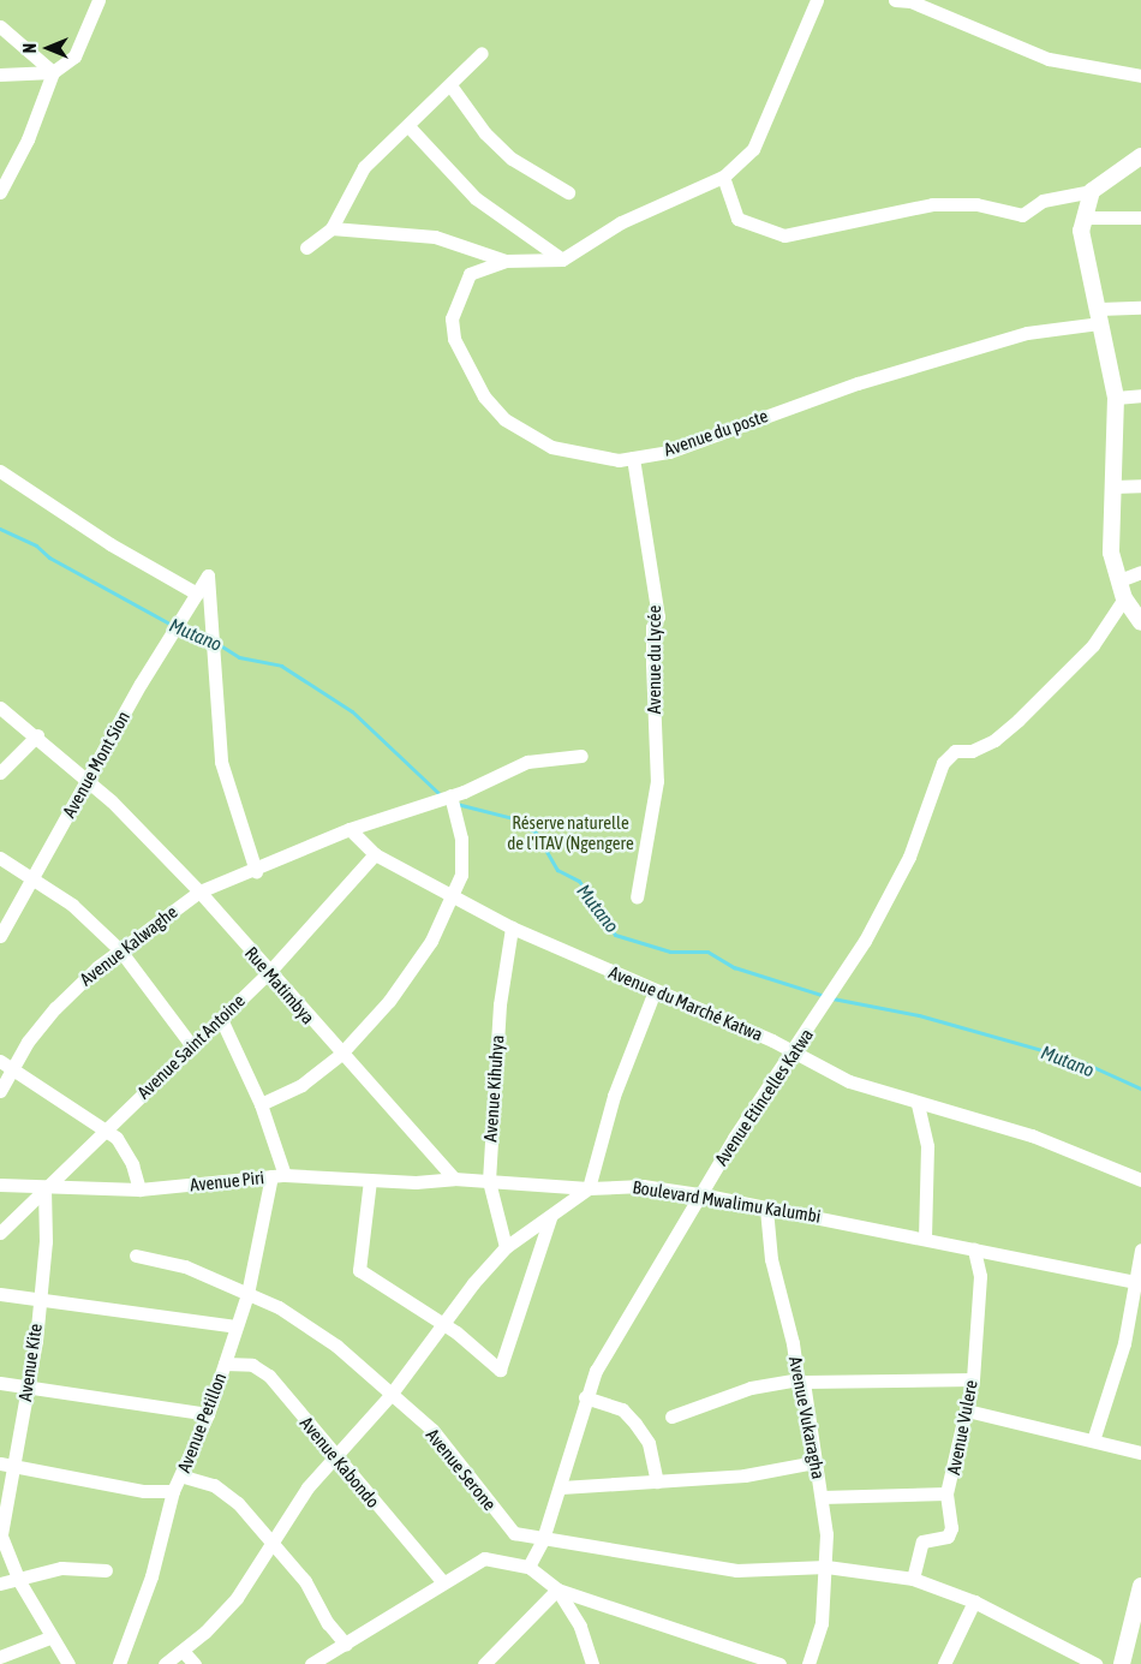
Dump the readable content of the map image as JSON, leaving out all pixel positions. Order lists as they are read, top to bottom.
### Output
{
  "streets": {
    "street": [
      "Avenue du poste",
      "Avenue du Lycée",
      "Avenue Mont Sion",
      "Avenue Kalwaghe",
      "Rue Matimbya",
      "Avenue du Marché Katwa",
      "Avenue Saint Antoine",
      "Avenue Kihuhya",
      "Avenue Etincelles Katwa",
      "Avenue Piri",
      "Boulevard Mwalimu Kalumbi",
      "Avenue Kite",
      "Avenue Vukaragha",
      "Avenue Petillon",
      "Avenue Vulere",
      "Avenue Kabondo",
      "Avenue Serone"
    ]
  },
  "crossings": [
    ["Avenue du poste", "Avenue du Lycée"],
    ["Avenue Mont Sion", "Avenue Kalwaghe"],
    ["Avenue Mont Sion", "Rue Matimbya"],
    ["Avenue Kalwaghe", "Rue Matimbya"],
    ["Avenue Kalwaghe", "Avenue du Marché Katwa"],
    ["Rue Matimbya", "Avenue Saint Antoine"],
    ["Rue Matimbya", "Avenue Piri"],
    ["Avenue du Marché Katwa", "Avenue Saint Antoine"],
    ["Avenue du Marché Katwa", "Avenue Kihuhya"],
    ["Avenue du Marché Katwa", "Avenue Etincelles Katwa"],
    ["Avenue Saint Antoine", "Avenue Piri"],
    ["Avenue Saint Antoine", "Avenue Kite"],
    ["Avenue Etincelles Katwa", "Boulevard Mwalimu Kalumbi"],
    ["Avenue Etincelles Katwa", "Avenue Serone"],
    ["Avenue Piri", "Avenue Kite"],
    ["Avenue Piri", "Avenue Petillon"],
    ["Boulevard Mwalimu Kalumbi", "Avenue Vukaragha"],
    ["Boulevard Mwalimu Kalumbi", "Avenue Vulere"],
    ["Avenue Vukaragha", "Avenue Serone"],
    ["Avenue Petillon", "Avenue Kabondo"],
    ["Avenue Petillon", "Avenue Serone"],
    ["Avenue Vulere", "Avenue Serone"]
  ],
  "water": ["Mutano"],
  "parks": ["Réserve naturelle de l'ITAV (Ngengere"],
  "north": "left"
}
